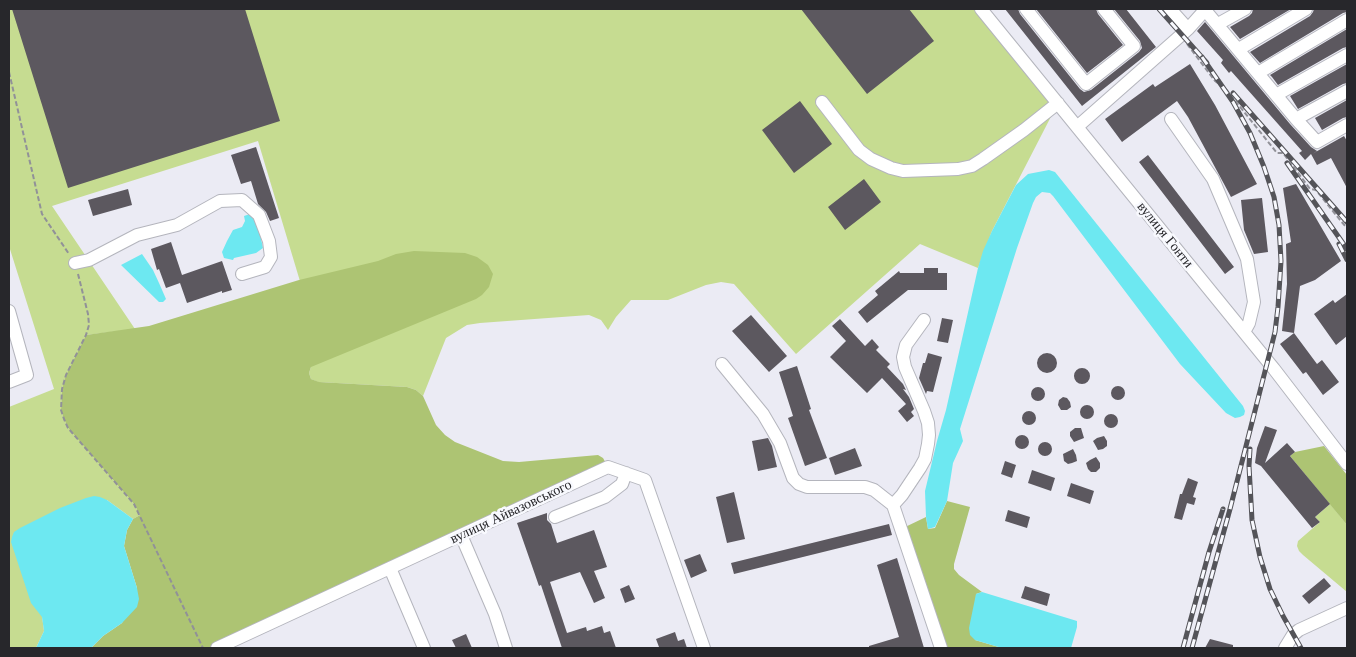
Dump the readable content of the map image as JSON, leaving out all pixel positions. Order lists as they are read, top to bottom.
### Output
{
  "streets": {
    "street": ["вулиця Гонти", "вулиця Айвазовського"]
  }
}
